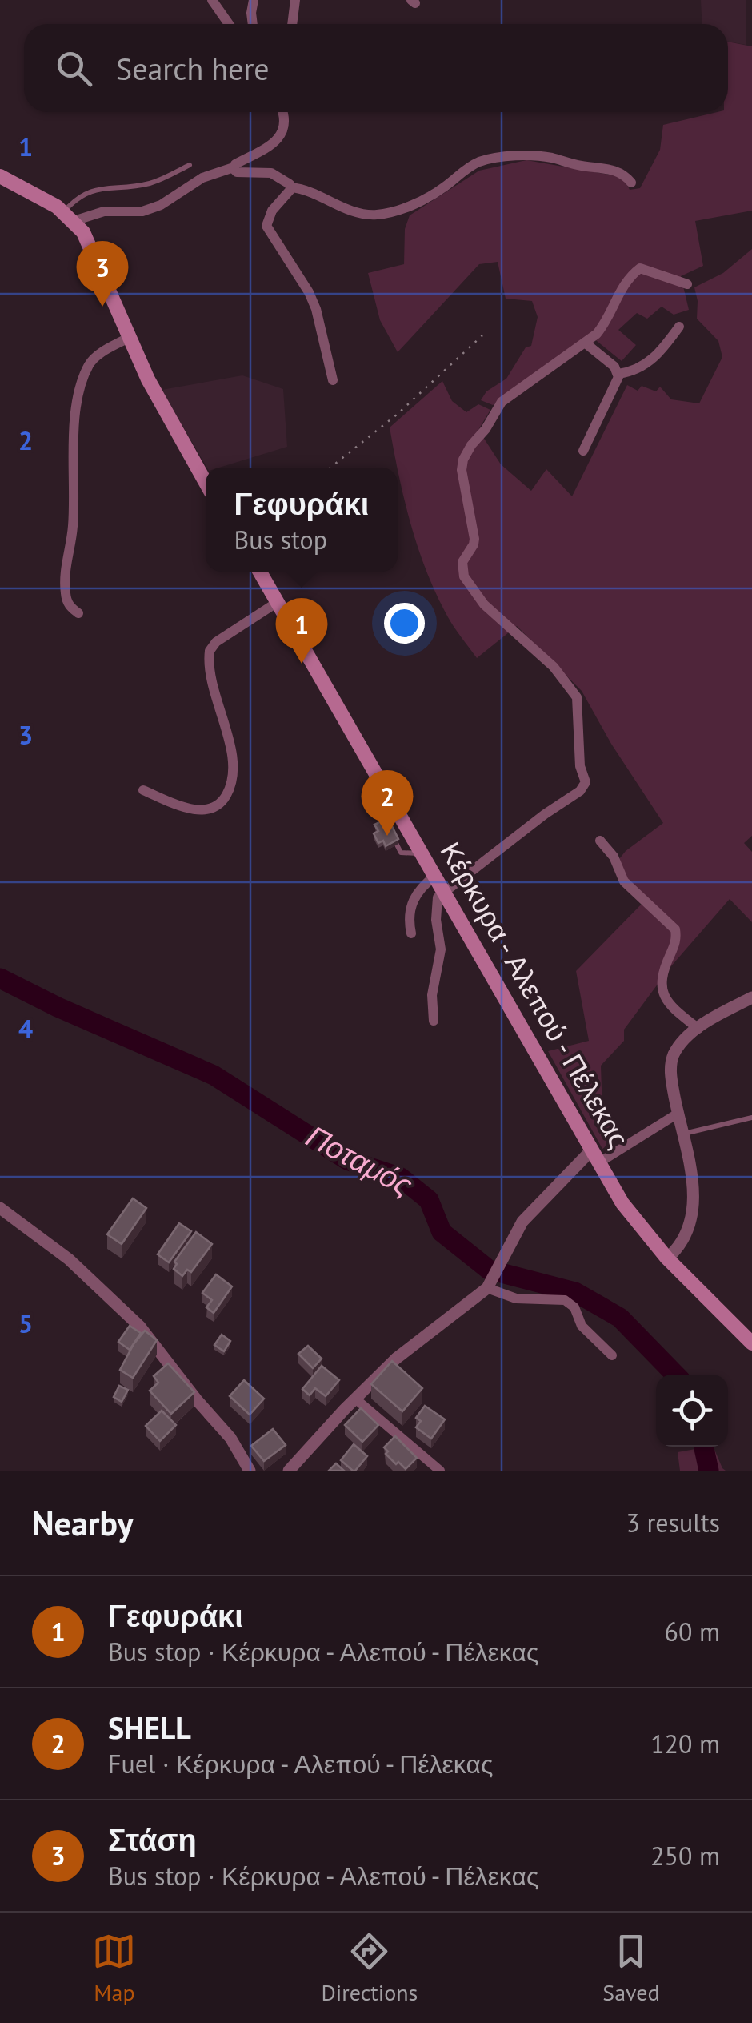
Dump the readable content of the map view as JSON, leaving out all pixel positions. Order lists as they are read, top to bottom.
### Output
{
  "streets": {
    "main road": ["Κέρκυρα - Αλεπού - Πέλεκας"]
  },
  "water": ["Ποταμός"],
  "page": {
    "search": "Search here",
    "pins": ["3", "1", "2"],
    "popup": ["Γεφυράκι", "Bus stop"],
    "heading": ["Nearby", "3 results"],
    "list": [
      {
        "mark": "1",
        "name": "Γεφυράκι",
        "note": "Bus stop · Κέρκυρα - Αλεπού - Πέλεκας",
        "value": "60 m"
      },
      {
        "mark": "2",
        "name": "SHELL",
        "note": "Fuel · Κέρκυρα - Αλεπού - Πέλεκας",
        "value": "120 m"
      },
      {
        "mark": "3",
        "name": "Στάση",
        "note": "Bus stop · Κέρκυρα - Αλεπού - Πέλεκας",
        "value": "250 m"
      }
    ],
    "nav": ["Map", "Directions", "Saved"]
  },
  "grid": {
    "rows": [
      "1",
      "2",
      "3",
      "4",
      "5"
    ]
  }
}
